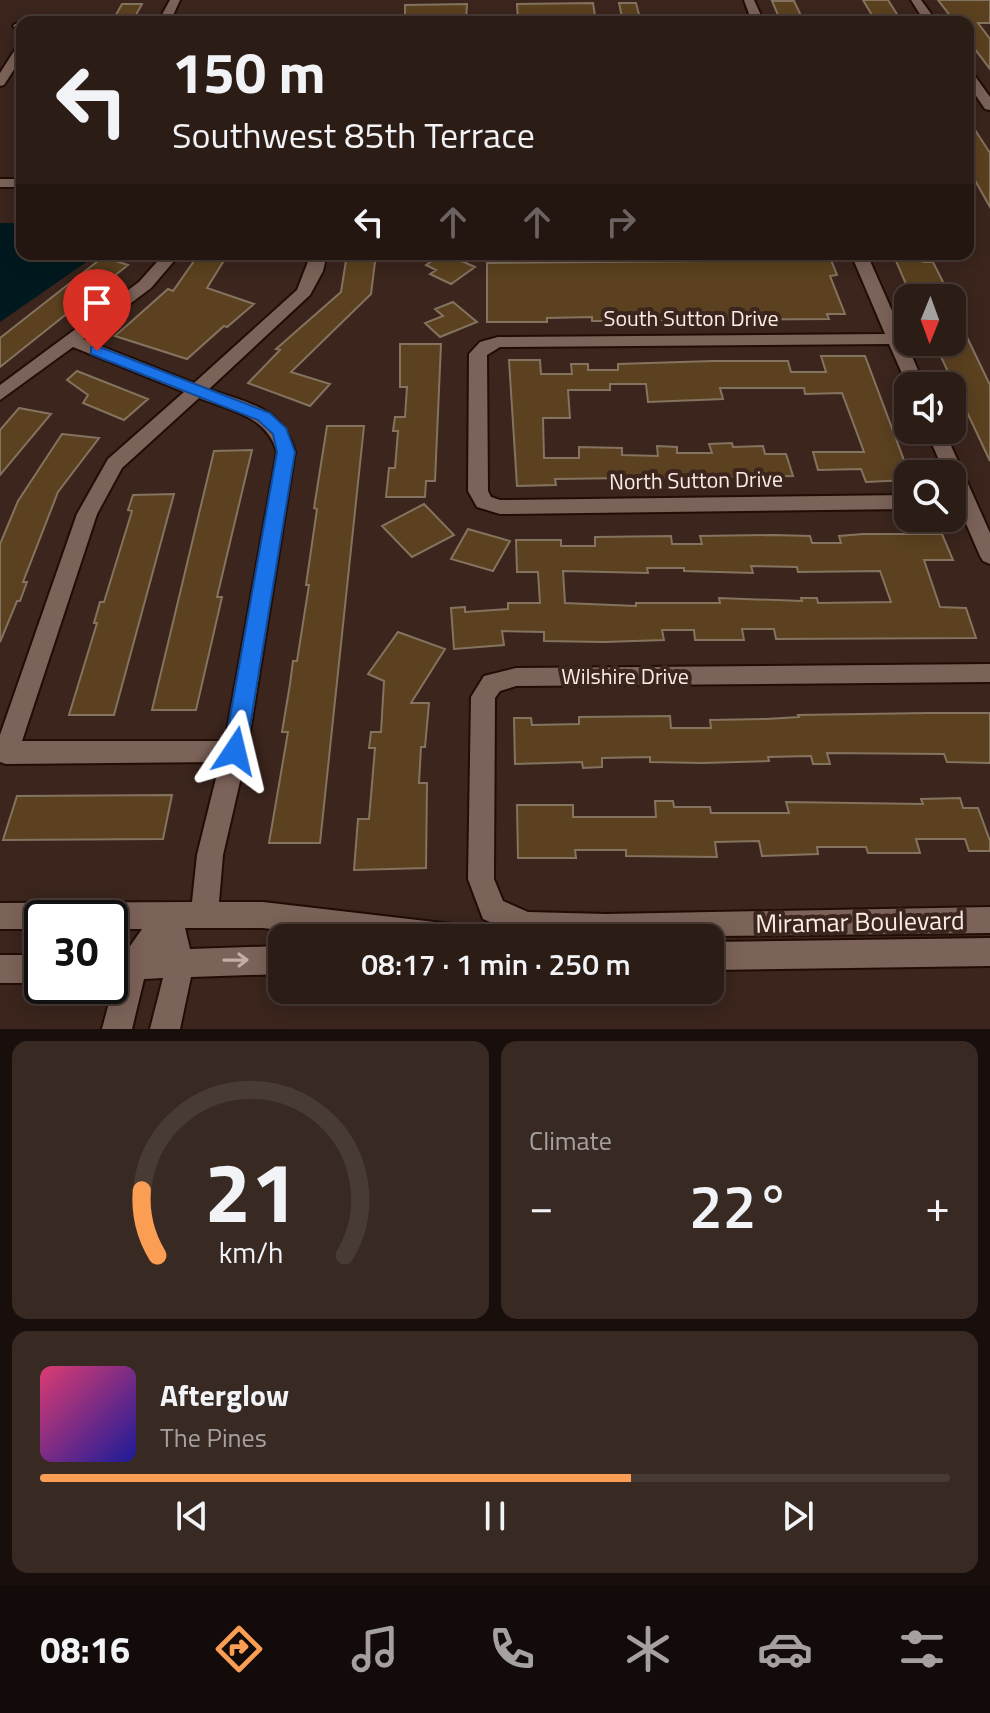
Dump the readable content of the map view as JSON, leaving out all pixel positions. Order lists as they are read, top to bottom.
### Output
{
  "streets": {
    "street": [
      "South Sutton Drive",
      "North Sutton Drive",
      "Wilshire Drive",
      "Miramar Boulevard"
    ]
  },
  "crossings": [
    ["South Sutton Drive", "North Sutton Drive"],
    ["Wilshire Drive", "Miramar Boulevard"]
  ],
  "north": "bottom",
  "page": {
    "turn": ["150 m", "Southwest 85th Terrace"],
    "limit": "30",
    "trip": "08:17 · 1 min · 250 m",
    "tile": "Climate",
    "heat": ["−", "22°", "+"],
    "song": ["Afterglow", "The Pines"],
    "tabs": "08:16",
    "gauge": ["21", "km/h"]
  }
}
